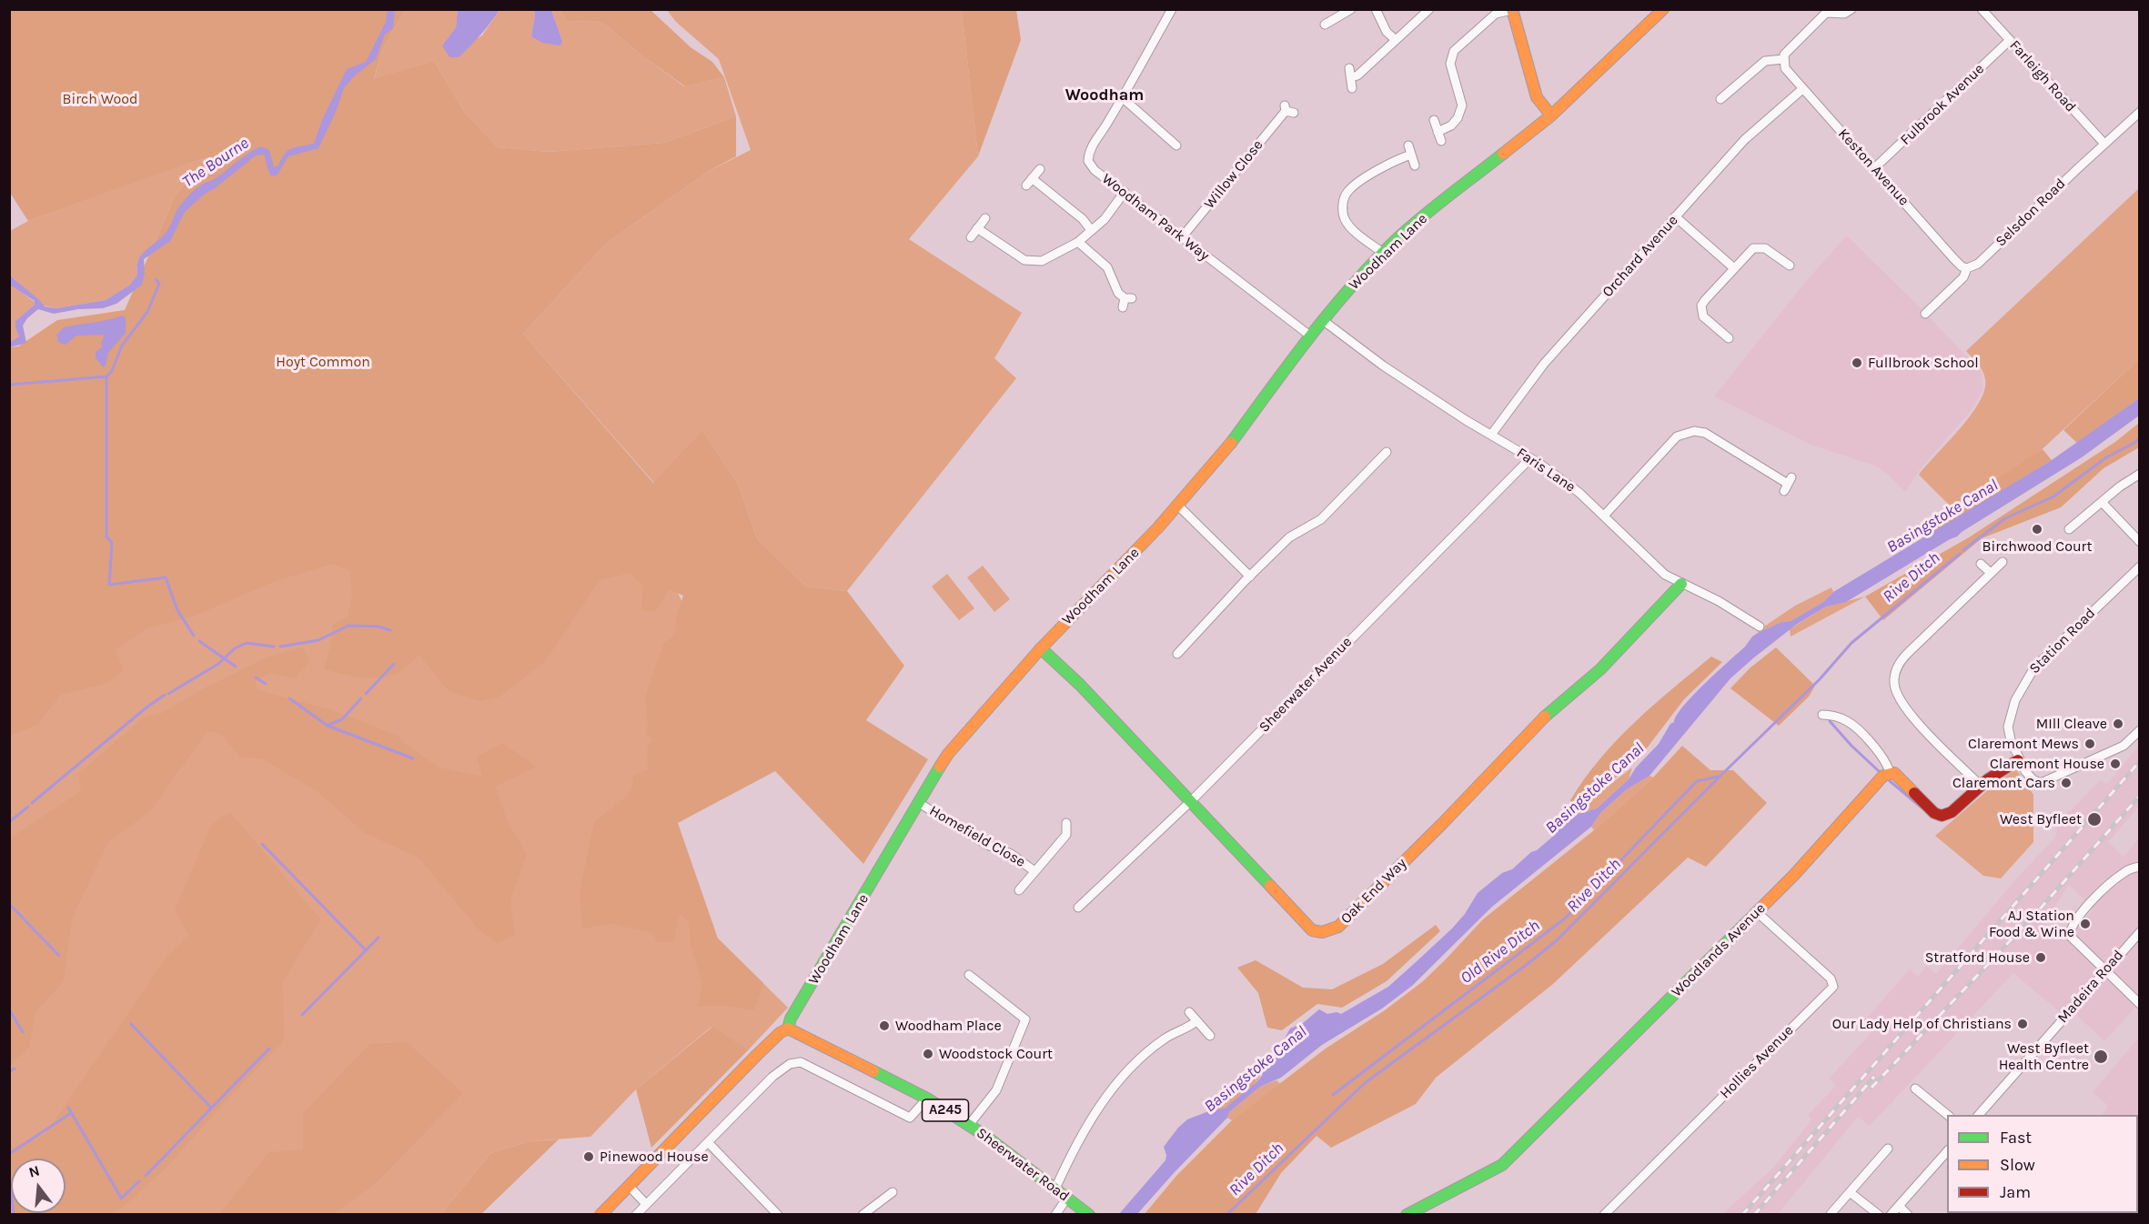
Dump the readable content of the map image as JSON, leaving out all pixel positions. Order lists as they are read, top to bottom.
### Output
{
  "streets": {
    "main road": [
      "Woodham Lane",
      "Oak End Way",
      "Woodlands Avenue",
      "A245",
      "Sheerwater Road"
    ],
    "street": [
      "Farleigh Road",
      "Fulbrook Avenue",
      "Keston Avenue",
      "Willow Close",
      "Selsdon Road",
      "Woodham Park Way",
      "Orchard Avenue",
      "Faris Lane",
      "Station Road",
      "Sheerwater Avenue",
      "Homefield Close",
      "Madeira Road",
      "Hollies Avenue"
    ]
  },
  "crossings": [
    ["Farleigh Road", "Fulbrook Avenue"],
    ["Farleigh Road", "Selsdon Road"],
    ["Fulbrook Avenue", "Keston Avenue"],
    ["Keston Avenue", "Selsdon Road"],
    ["Keston Avenue", "Orchard Avenue"],
    ["Willow Close", "Woodham Park Way"],
    ["Woodham Park Way", "Woodham Lane"],
    ["Woodham Lane", "Faris Lane"],
    ["Woodham Lane", "Homefield Close"],
    ["Woodham Lane", "Oak End Way"],
    ["Woodham Lane", "Sheerwater Road"],
    ["Orchard Avenue", "Faris Lane"],
    ["Faris Lane", "Sheerwater Avenue"],
    ["Faris Lane", "Oak End Way"],
    ["Sheerwater Avenue", "Oak End Way"],
    ["Woodlands Avenue", "Hollies Avenue"]
  ],
  "districts": ["Woodham"],
  "water": [
    "The Bourne",
    "Basingstoke Canal",
    "Rive Ditch",
    "Old Rive Ditch"
  ],
  "parks": ["Birch Wood", "Hoyt Common"],
  "places": [
    "Fullbrook School",
    "Birchwood Court",
    "MIll Cleave",
    "Claremont Mews",
    "Claremont House",
    "Claremont Cars",
    "West Byfleet",
    "AJ Station Food & Wine",
    "Stratford House",
    "Our Lady Help of Christians",
    "Woodham Place",
    "Woodstock Court",
    "West Byfleet Health Centre",
    "Pinewood House"
  ],
  "legend": ["Fast", "Slow", "Jam"],
  "north": "top"
}
